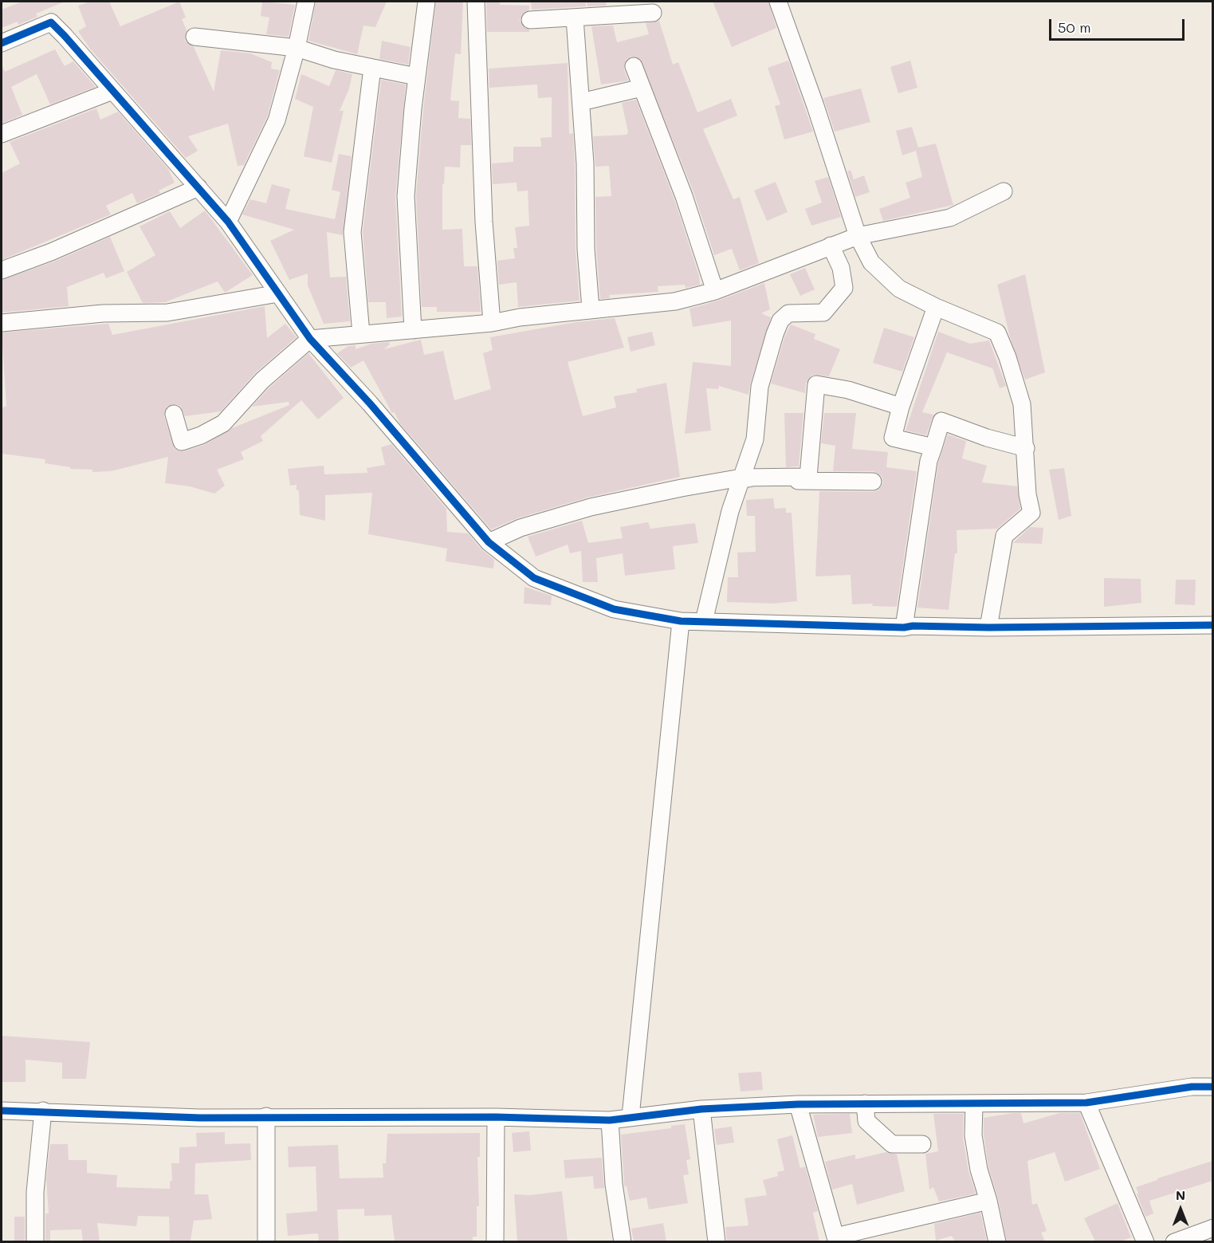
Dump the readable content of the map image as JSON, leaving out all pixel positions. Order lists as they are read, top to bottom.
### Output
{
  "scale_bar": "50 m",
  "north": "top"
}
